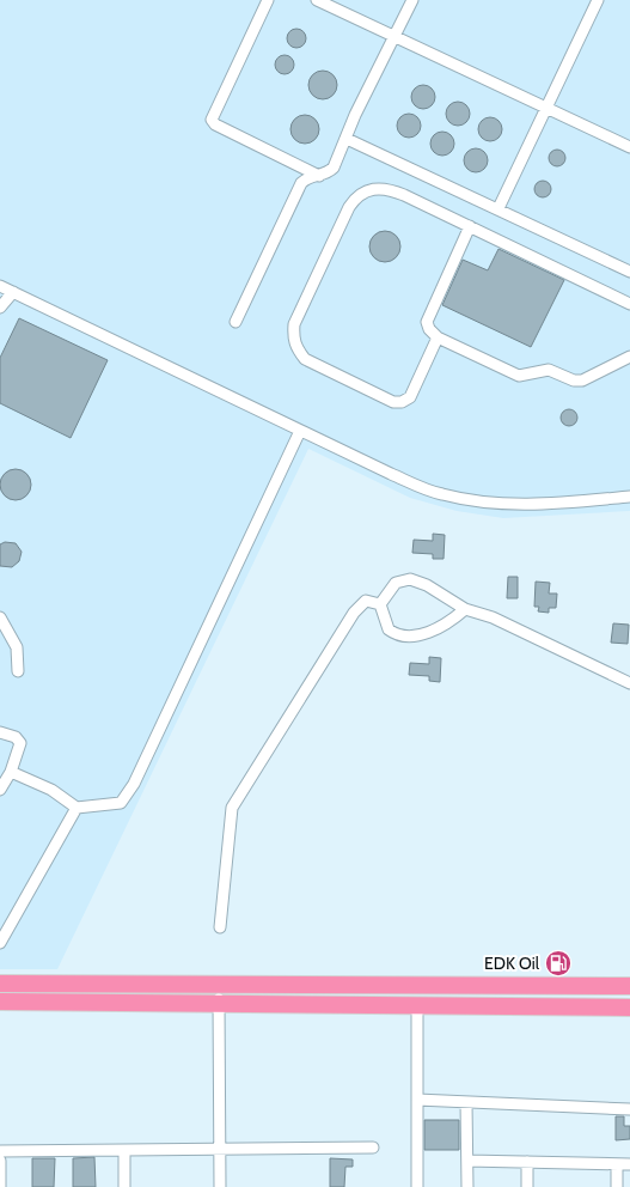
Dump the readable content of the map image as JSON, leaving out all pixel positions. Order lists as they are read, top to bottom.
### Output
{
  "places": {
    "fuel station": ["EDK Oil"]
  }
}
